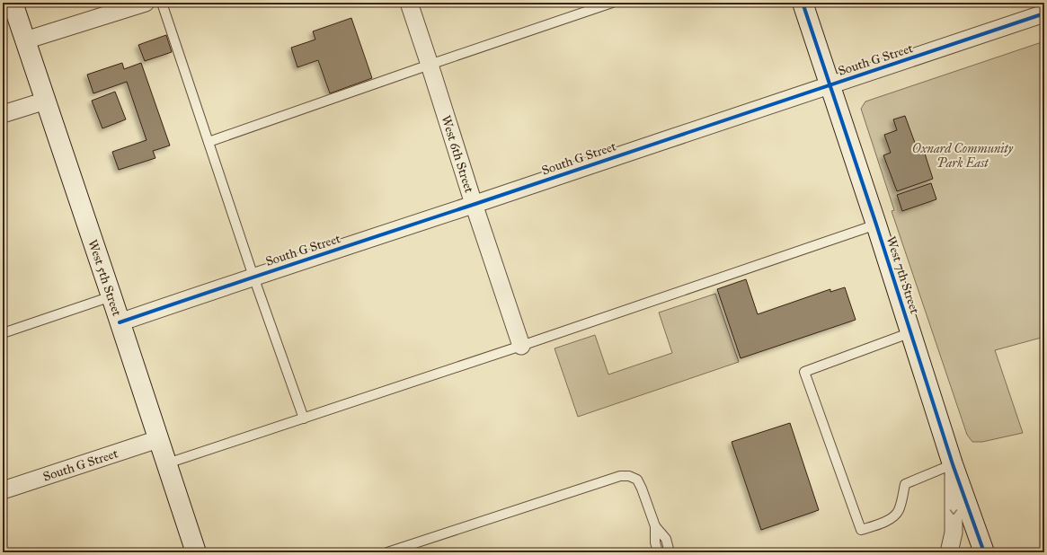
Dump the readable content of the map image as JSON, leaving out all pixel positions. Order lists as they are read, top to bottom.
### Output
{
  "streets": {
    "street": [
      "South G Street",
      "West 6th Street",
      "West 7th Street",
      "West 5th Street"
    ]
  },
  "crossings": [
    ["South G Street", "West 6th Street"],
    ["South G Street", "West 7th Street"],
    ["South G Street", "West 5th Street"]
  ],
  "parks": ["Oxnard Community Park East"]
}
